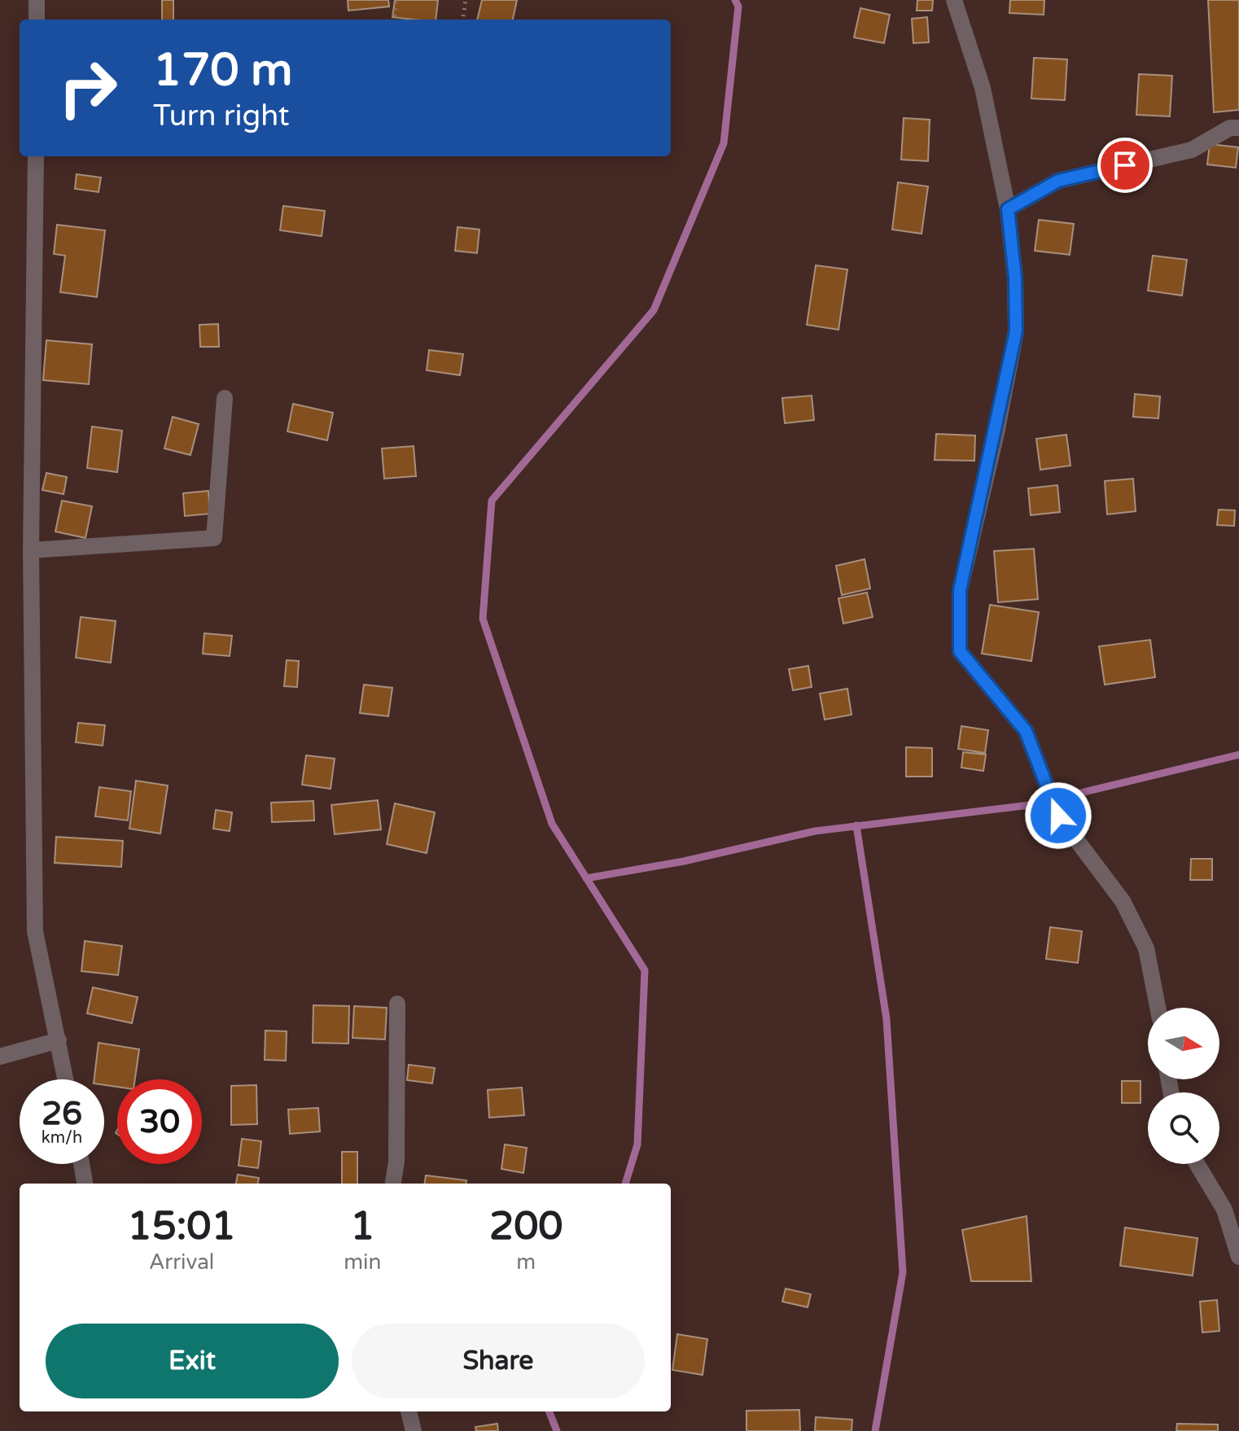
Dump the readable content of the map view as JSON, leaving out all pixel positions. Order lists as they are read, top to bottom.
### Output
{
  "north": "right",
  "page": {
    "turn": ["170 m", "Turn right"],
    "speed": "26 km/h",
    "limit": "30",
    "eta": [
      "15:01",
      "Arrival",
      "1",
      "min",
      "200",
      "m"
    ],
    "buttons": ["Exit", "Share"]
  }
}
